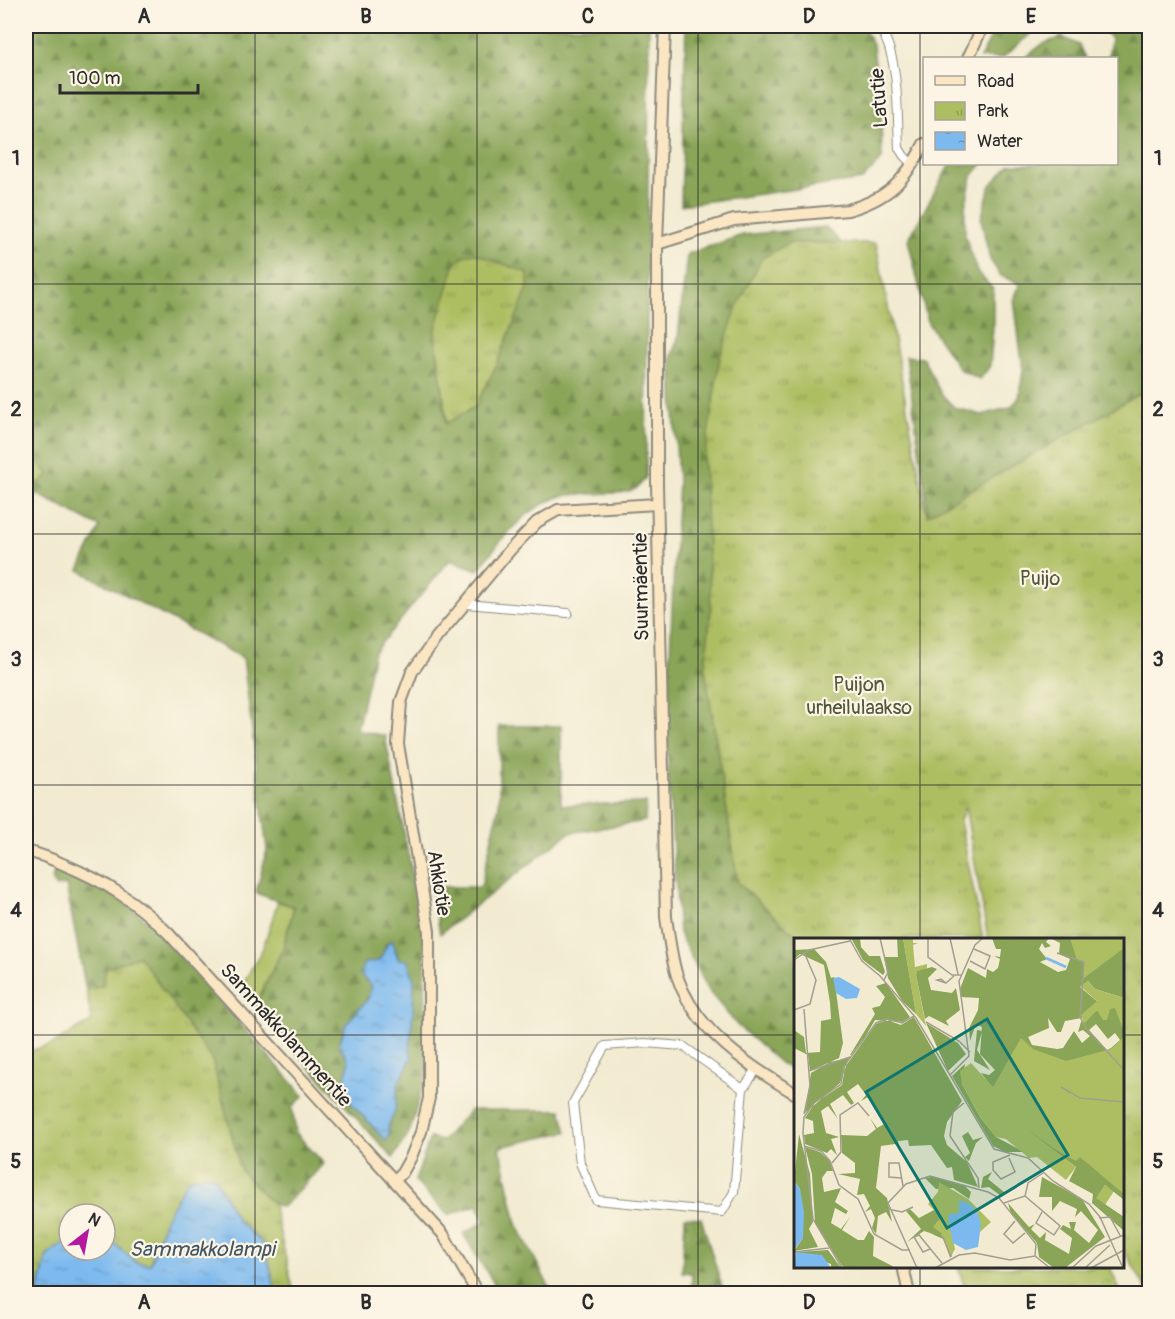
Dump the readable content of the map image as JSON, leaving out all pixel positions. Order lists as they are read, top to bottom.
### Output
{
  "streets": {
    "street": [
      "Latutie",
      "Suurmäentie",
      "Ahkiotie",
      "Sammakkolammentie"
    ]
  },
  "crossings": [
    ["Suurmäentie", "Ahkiotie"],
    ["Ahkiotie", "Sammakkolammentie"]
  ],
  "water": ["Sammakkolampi"],
  "parks": ["Puijo", "Puijon urheilulaakso"],
  "legend": ["Road", "Park", "Water"],
  "scale_bar": "100 m",
  "north": "top right",
  "grid": {
    "columns": [
      "A",
      "B",
      "C",
      "D",
      "E"
    ],
    "rows": [
      "1",
      "2",
      "3",
      "4",
      "5"
    ]
  }
}
